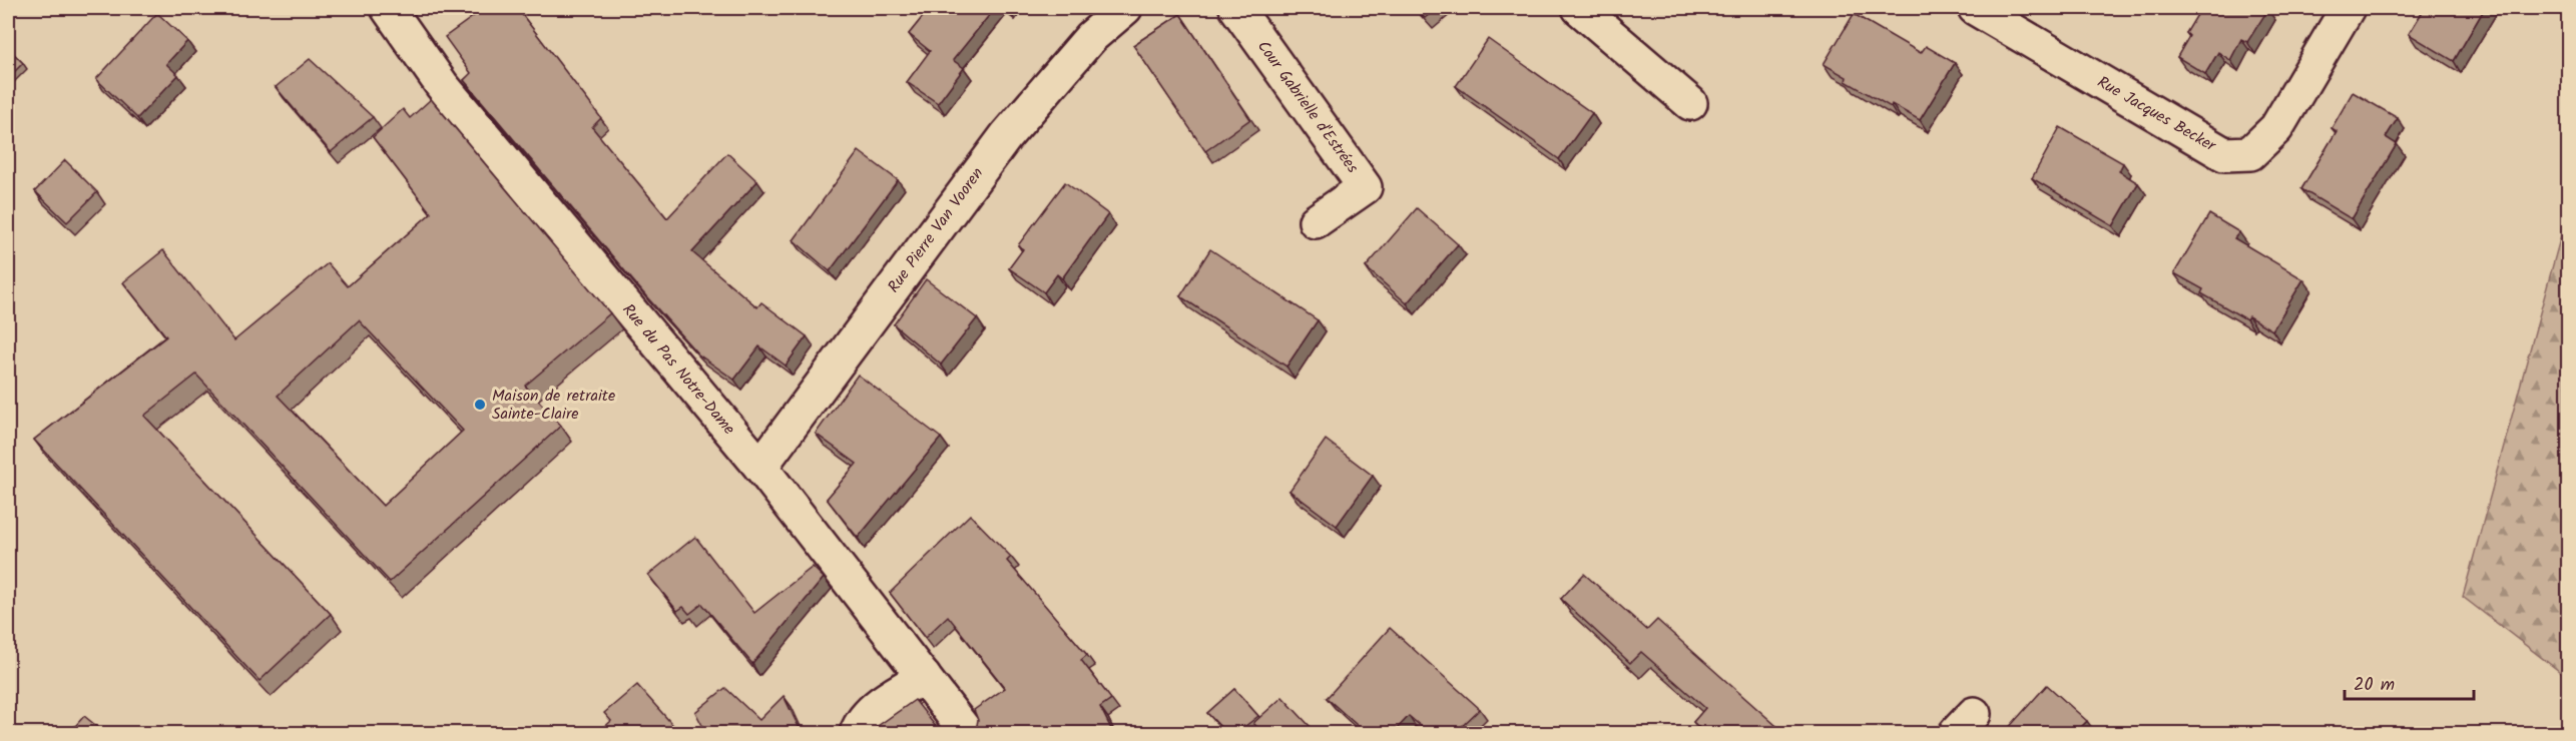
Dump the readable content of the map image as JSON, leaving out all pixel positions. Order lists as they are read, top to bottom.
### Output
{
  "streets": {
    "street": [
      "Cour Gabrielle d'Estrées",
      "Rue Jacques Becker",
      "Rue Pierre Van Vooren",
      "Rue du Pas Notre-Dame"
    ]
  },
  "crossings": [
    ["Rue Pierre Van Vooren", "Rue du Pas Notre-Dame"]
  ],
  "places": ["Maison de retraite Sainte-Claire"],
  "scale_bar": "20 m"
}
